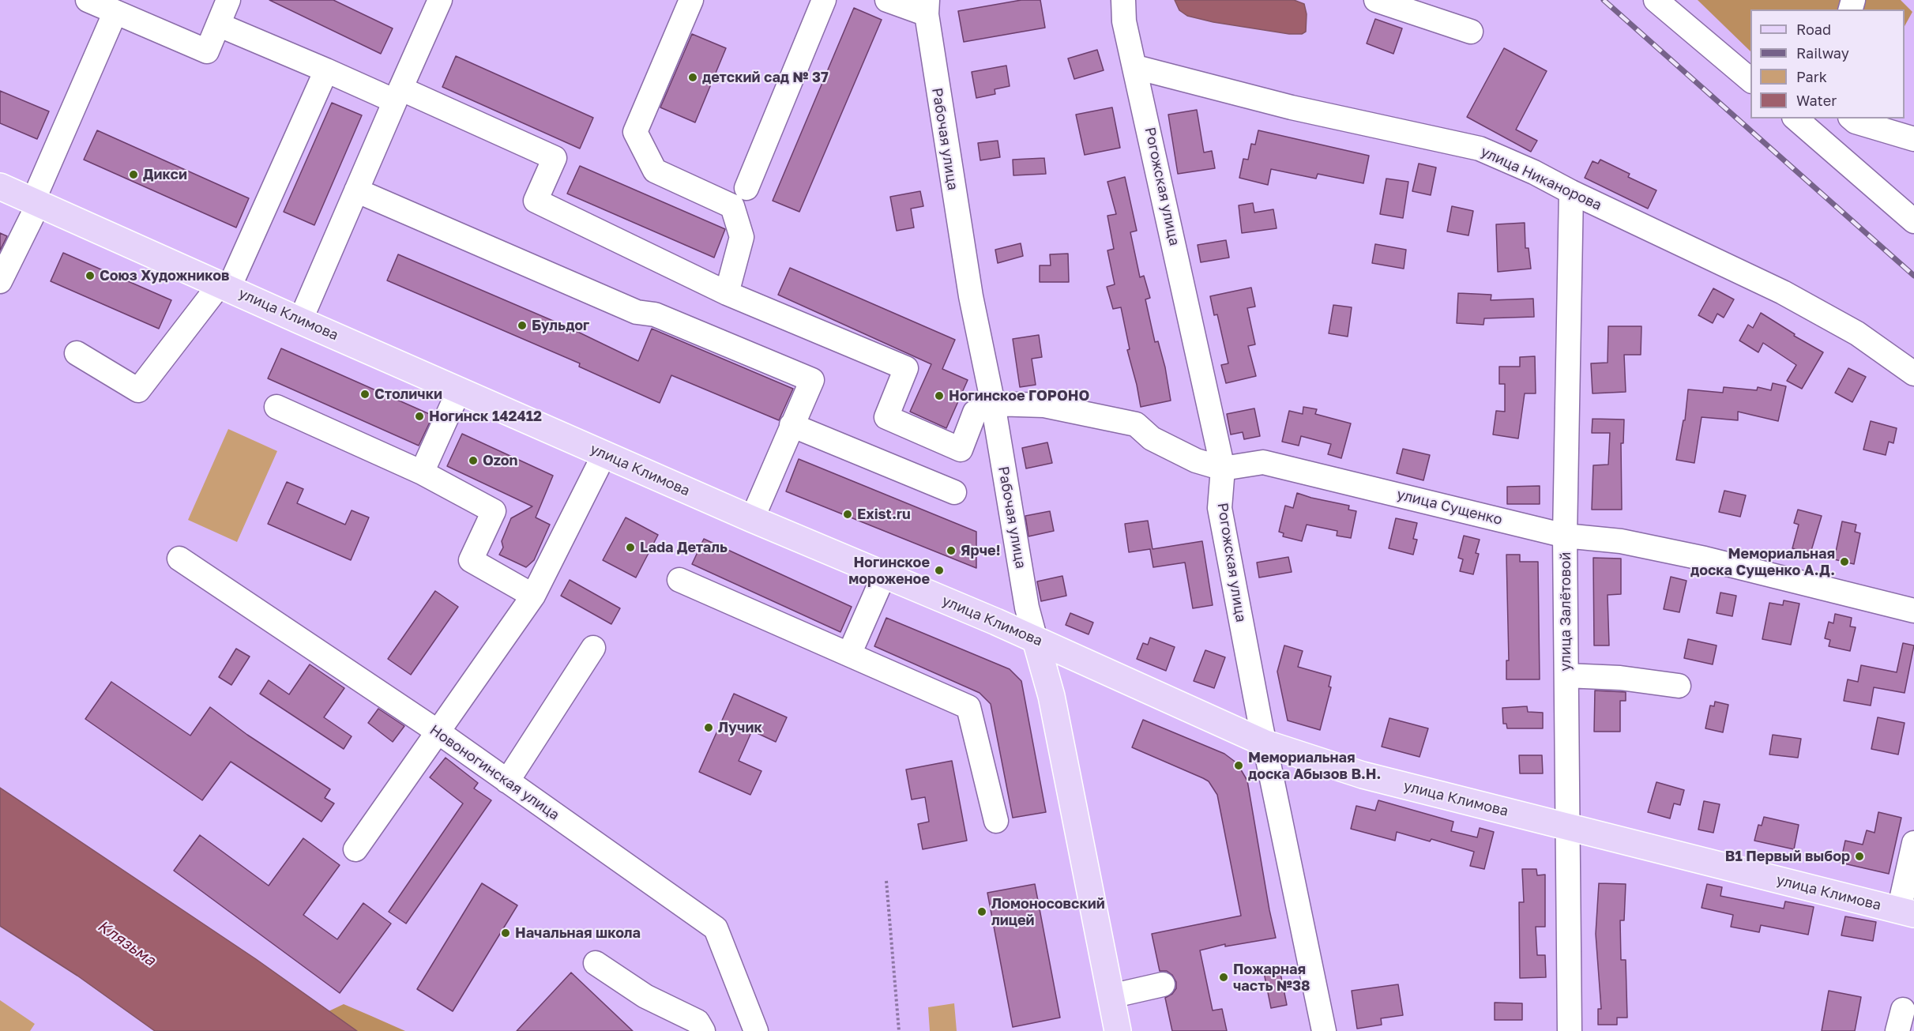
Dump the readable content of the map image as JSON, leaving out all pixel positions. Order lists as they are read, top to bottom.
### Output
{
  "streets": {
    "main road": ["Рабочая улица", "улица Климова"],
    "street": [
      "улица Никанорова",
      "Рогожская улица",
      "улица Сущенко",
      "улица Залётовой",
      "Новоногинская улица"
    ]
  },
  "crossings": [
    ["Рабочая улица", "улица Климова"],
    ["Рабочая улица", "улица Сущенко"],
    ["улица Никанорова", "Рогожская улица"],
    ["улица Никанорова", "улица Залётовой"],
    ["Рогожская улица", "улица Климова"],
    ["Рогожская улица", "улица Сущенко"],
    ["улица Климова", "улица Залётовой"],
    ["улица Сущенко", "улица Залётовой"]
  ],
  "water": ["Клязьма"],
  "places": [
    "детский сад № 37",
    "Дикси",
    "Союз Художников",
    "Бульдог",
    "Столички",
    "Ногинское ГОРОНО",
    "Ногинск 142412",
    "Ozon",
    "Exist.ru",
    "Lada Деталь",
    "Ярче!",
    "Мемориальная доска Сущенко А.Д.",
    "Ногинское мороженое",
    "Лучик",
    "Мемориальная доска Абызов В.Н.",
    "В1 Первый выбор",
    "Ломоносовский лицей",
    "Начальная школа",
    "Пожарная часть №38"
  ],
  "legend": [
    "Road",
    "Railway",
    "Park",
    "Water"
  ]
}
